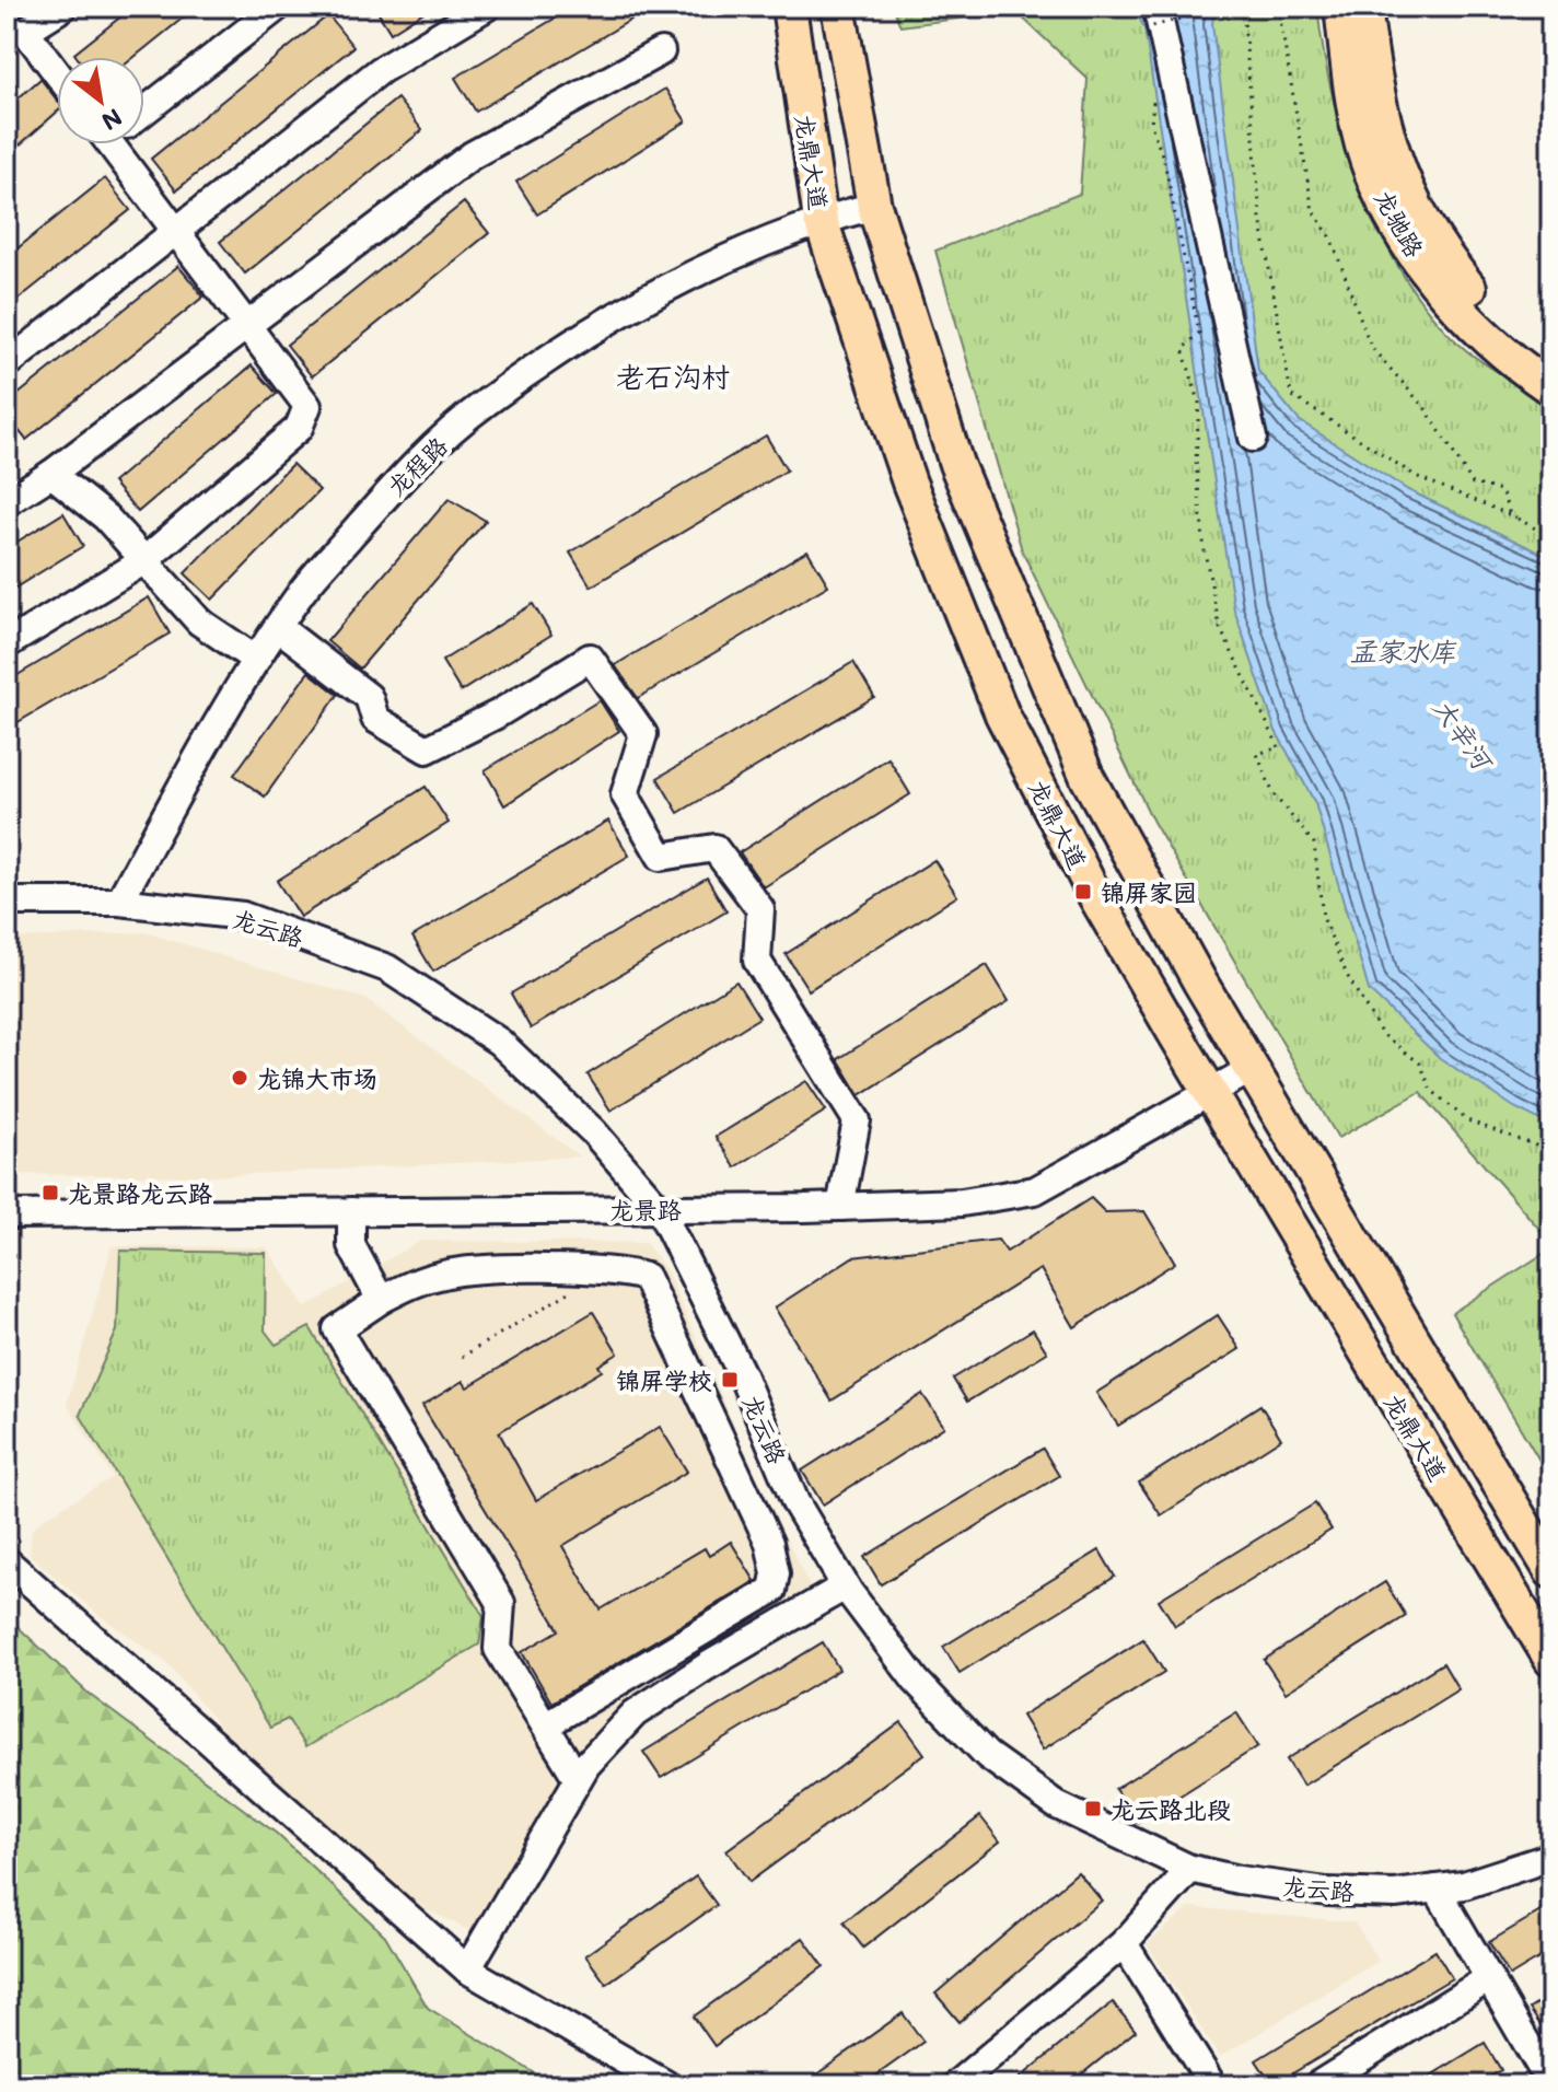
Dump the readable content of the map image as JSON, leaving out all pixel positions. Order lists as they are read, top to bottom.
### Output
{
  "streets": {
    "main road": ["龙鼎大道", "龙驰路"],
    "street": ["龙程路", "龙云路", "龙景路"]
  },
  "crossings": [
    ["龙鼎大道", "龙程路"],
    ["龙鼎大道", "龙景路"],
    ["龙程路", "龙云路"],
    ["龙云路", "龙景路"]
  ],
  "districts": ["老石沟村"],
  "water": ["孟家水库", "大辛河"],
  "places": {
    "transit": [
      "锦屏家园",
      "龙景路龙云路",
      "锦屏学校",
      "龙云路北段"
    ],
    "other": ["龙锦大市场"]
  },
  "north": "bottom right"
}
